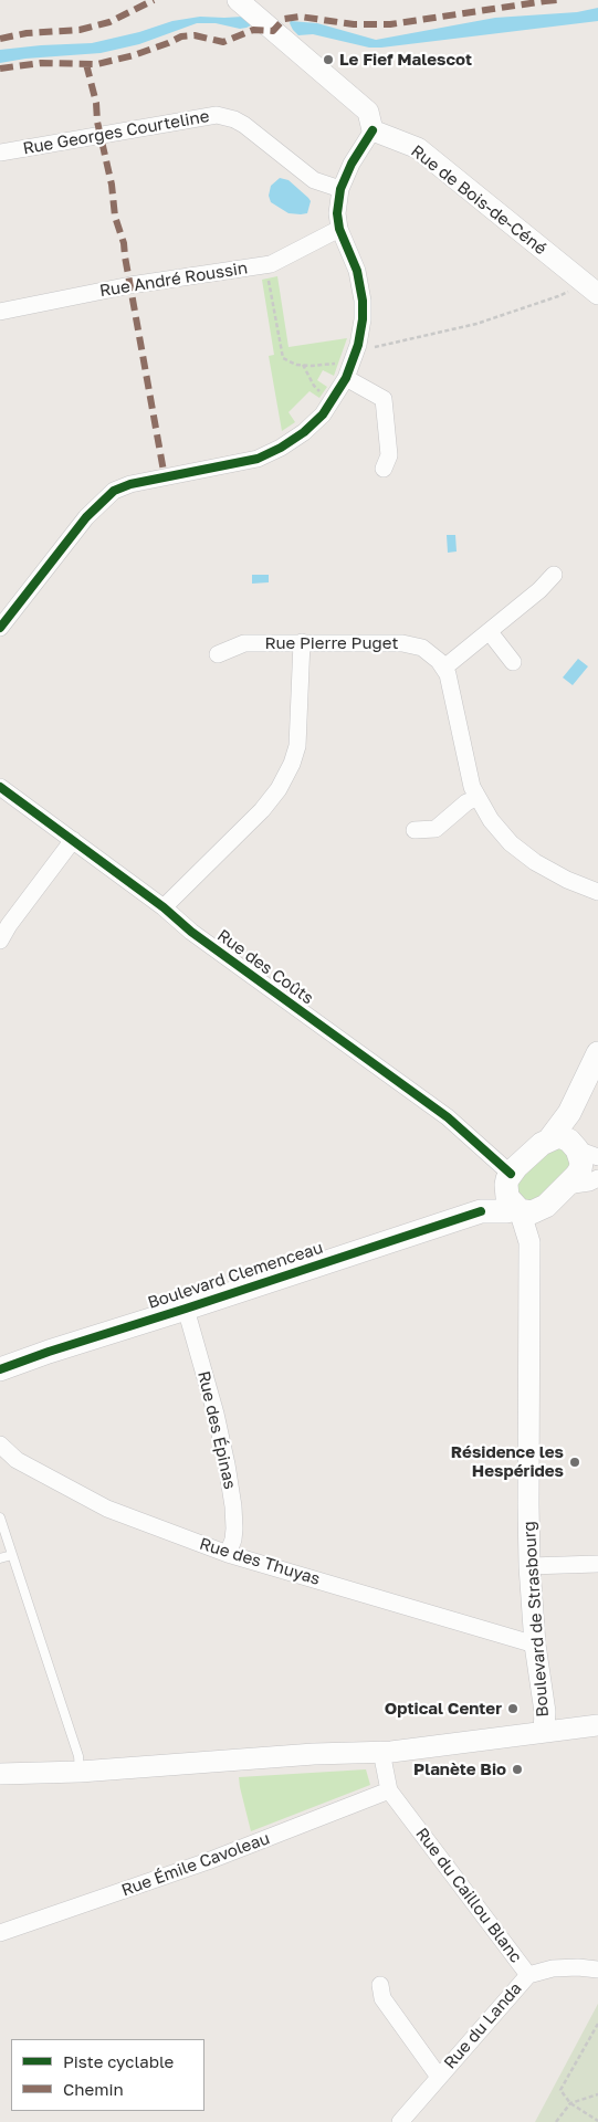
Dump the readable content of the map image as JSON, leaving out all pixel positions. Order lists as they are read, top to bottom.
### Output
{
  "streets": {
    "main road": ["Boulevard Clemenceau"],
    "street": [
      "Rue Georges Courteline",
      "Rue de Bois-de-Céné",
      "Rue André Roussin",
      "Rue Pierre Puget",
      "Rue des Coûts",
      "Rue des Épinas",
      "Rue des Thuyas",
      "Boulevard de Strasbourg",
      "Rue Émile Cavoleau",
      "Rue du Caillou Blanc",
      "Rue du Landa"
    ]
  },
  "crossings": [
    ["Rue des Coûts", "Boulevard Clemenceau"],
    ["Boulevard Clemenceau", "Rue des Épinas"],
    ["Boulevard Clemenceau", "Boulevard de Strasbourg"],
    ["Rue des Épinas", "Rue des Thuyas"],
    ["Rue des Thuyas", "Boulevard de Strasbourg"],
    ["Rue Émile Cavoleau", "Rue du Caillou Blanc"],
    ["Rue du Caillou Blanc", "Rue du Landa"]
  ],
  "places": [
    "Le Fief Malescot",
    "Résidence les Hespérides",
    "Optical Center",
    "Planète Bio"
  ],
  "legend": ["Piste cyclable", "Chemin"]
}
